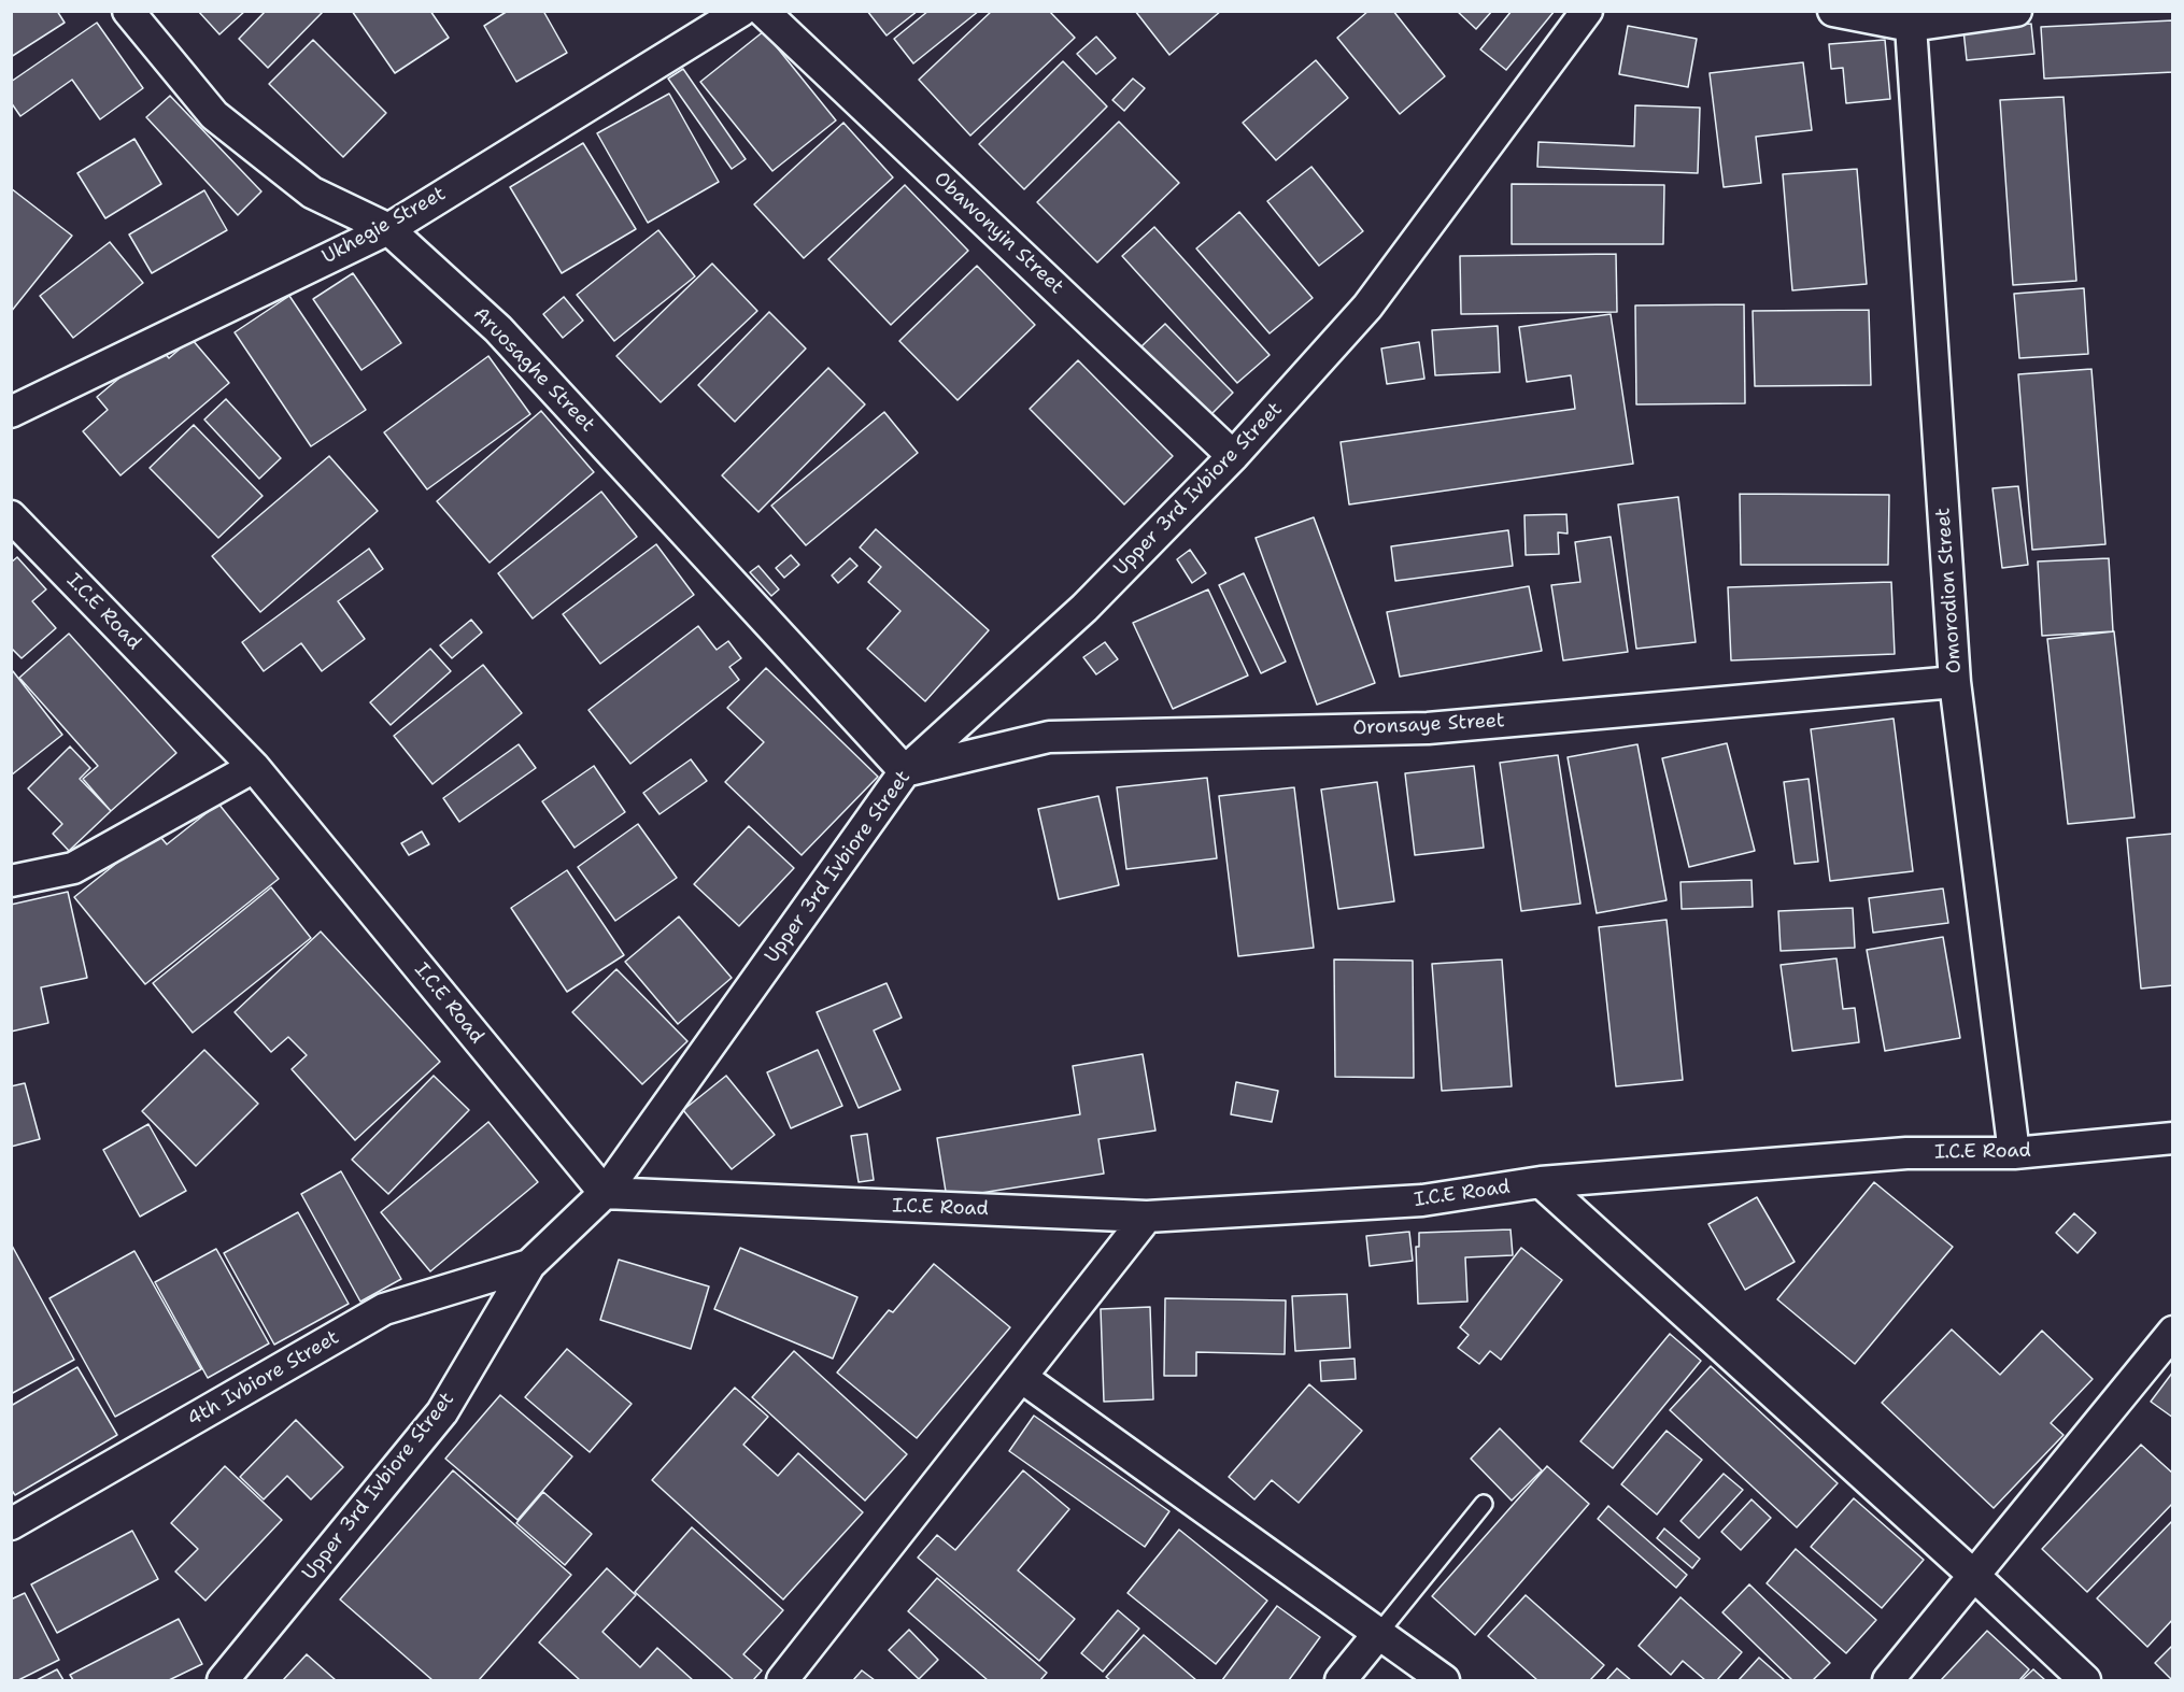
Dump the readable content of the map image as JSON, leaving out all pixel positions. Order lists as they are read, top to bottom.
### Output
{
  "streets": {
    "street": [
      "Ukhegie Street",
      "Obawonyin Street",
      "Aruosaghe Street",
      "Upper 3rd Ivbiore Street",
      "Omorodion Street",
      "I.C.E Road",
      "Oronsaye Street",
      "4th Ivbiore Street"
    ]
  },
  "crossings": [
    ["Ukhegie Street", "Aruosaghe Street"],
    ["Obawonyin Street", "Upper 3rd Ivbiore Street"],
    ["Aruosaghe Street", "Upper 3rd Ivbiore Street"],
    ["Aruosaghe Street", "Oronsaye Street"],
    ["Upper 3rd Ivbiore Street", "I.C.E Road"],
    ["Upper 3rd Ivbiore Street", "Oronsaye Street"],
    ["Upper 3rd Ivbiore Street", "4th Ivbiore Street"],
    ["Omorodion Street", "I.C.E Road"],
    ["Omorodion Street", "Oronsaye Street"]
  ]
}
